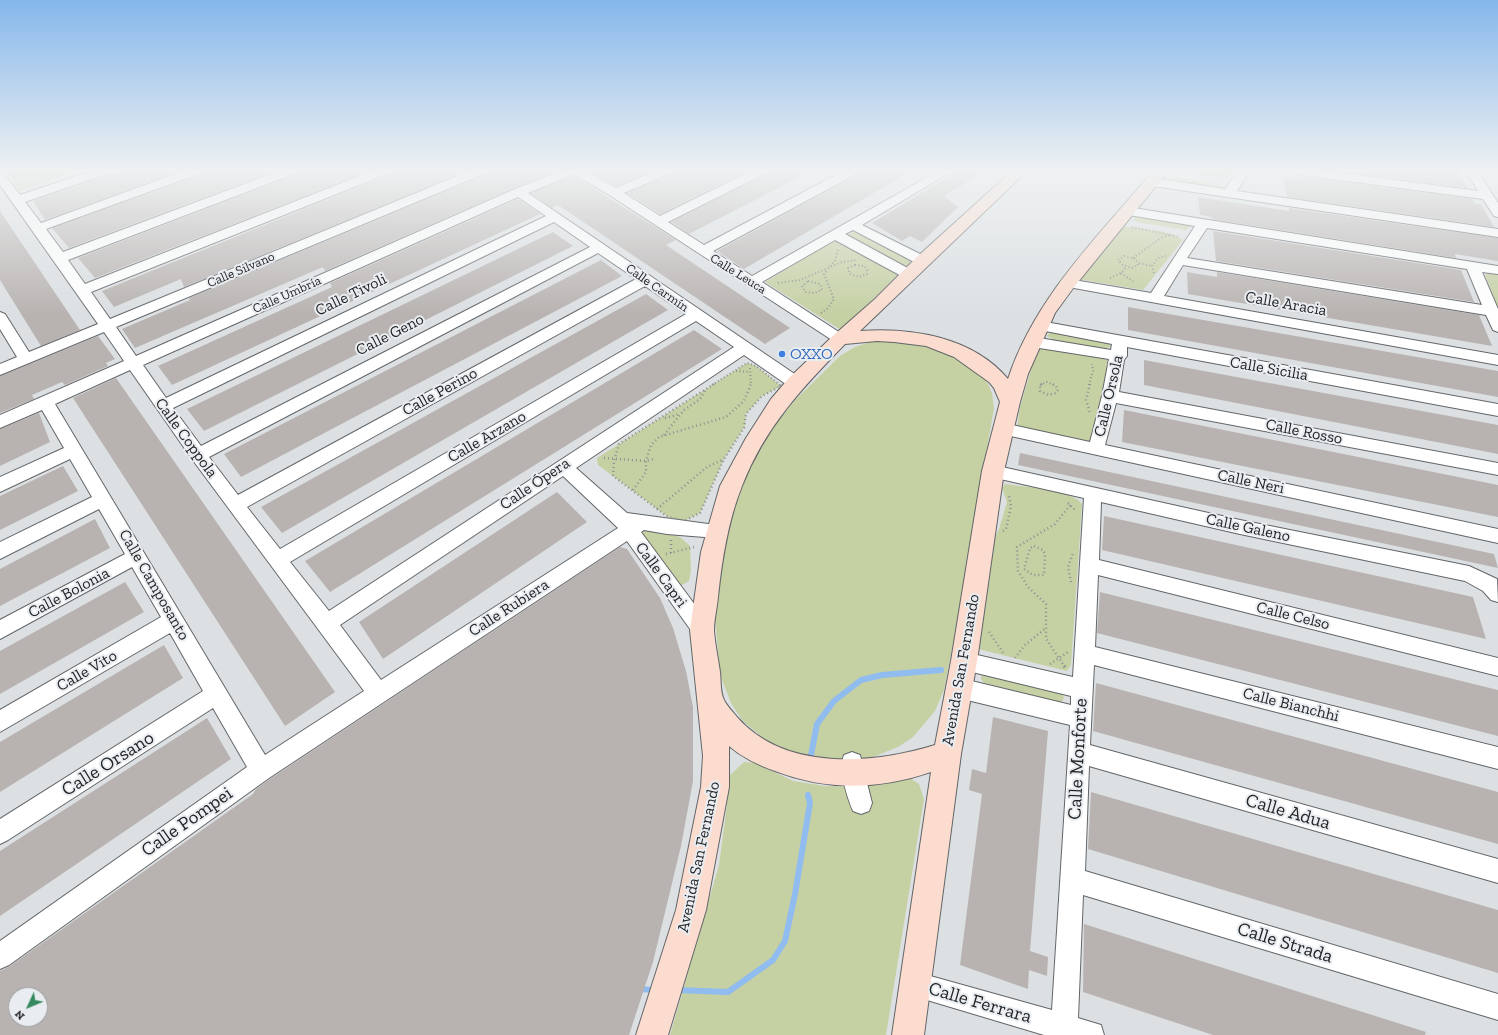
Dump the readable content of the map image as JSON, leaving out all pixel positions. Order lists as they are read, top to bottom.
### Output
{
  "streets": {
    "street": [
      "Calle Silvano",
      "Calle Leuca",
      "Calle Carmín",
      "Calle Umbría",
      "Calle Tivoli",
      "Calle Aracia",
      "Calle Geno",
      "Calle Sicilia",
      "Calle Perino",
      "Calle Orsola",
      "Calle Rosso",
      "Calle Arzano",
      "Calle Coppola",
      "Calle Neri",
      "Calle Ópera",
      "Calle Galeno",
      "Calle Capri",
      "Calle Camposanto",
      "Calle Bolonia",
      "Calle Rubiera",
      "Calle Celso",
      "Avenida San Fernando",
      "Calle Vito",
      "Calle Bianchhi",
      "Calle Monforte",
      "Calle Orsano",
      "Calle Adua",
      "Calle Pompei",
      "Calle Strada",
      "Calle Ferrara"
    ]
  },
  "crossings": [
    ["Calle Silvano", "Calle Coppola"],
    ["Calle Leuca", "Avenida San Fernando"],
    ["Calle Carmín", "Calle Geno"],
    ["Calle Carmín", "Calle Perino"],
    ["Calle Carmín", "Calle Arzano"],
    ["Calle Carmín", "Calle Ópera"],
    ["Calle Carmín", "Avenida San Fernando"],
    ["Calle Umbría", "Calle Coppola"],
    ["Calle Umbría", "Calle Camposanto"],
    ["Calle Tivoli", "Calle Coppola"],
    ["Calle Aracia", "Avenida San Fernando"],
    ["Calle Geno", "Calle Coppola"],
    ["Calle Sicilia", "Calle Orsola"],
    ["Calle Sicilia", "Avenida San Fernando"],
    ["Calle Perino", "Calle Coppola"],
    ["Calle Orsola", "Calle Rosso"],
    ["Calle Orsola", "Calle Neri"],
    ["Calle Arzano", "Calle Coppola"],
    ["Calle Coppola", "Calle Ópera"],
    ["Calle Coppola", "Calle Rubiera"],
    ["Calle Coppola", "Calle Pompei"],
    ["Calle Neri", "Avenida San Fernando"],
    ["Calle Ópera", "Calle Capri"],
    ["Calle Galeno", "Avenida San Fernando"],
    ["Calle Galeno", "Calle Monforte"],
    ["Calle Capri", "Calle Rubiera"],
    ["Calle Capri", "Avenida San Fernando"],
    ["Calle Camposanto", "Calle Bolonia"],
    ["Calle Camposanto", "Calle Vito"],
    ["Calle Camposanto", "Calle Orsano"],
    ["Calle Camposanto", "Calle Pompei"],
    ["Calle Rubiera", "Calle Pompei"],
    ["Calle Celso", "Calle Monforte"],
    ["Avenida San Fernando", "Calle Ferrara"],
    ["Calle Bianchhi", "Calle Monforte"],
    ["Calle Monforte", "Calle Adua"],
    ["Calle Monforte", "Calle Strada"],
    ["Calle Monforte", "Calle Ferrara"]
  ],
  "places": ["OXXO"],
  "north": "bottom left"
}
